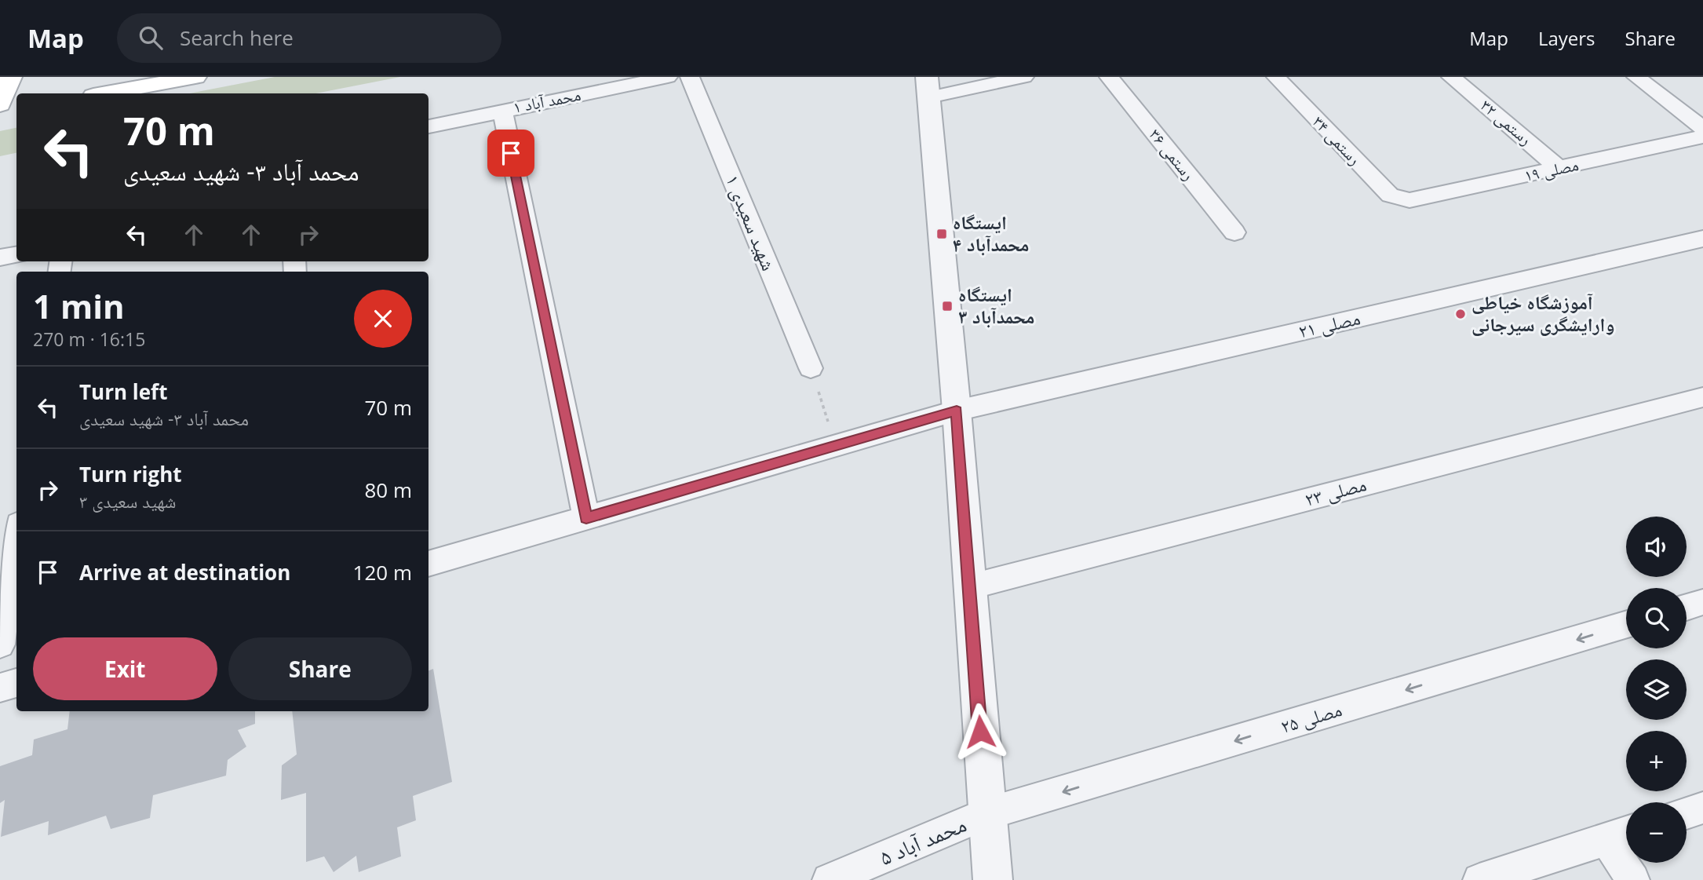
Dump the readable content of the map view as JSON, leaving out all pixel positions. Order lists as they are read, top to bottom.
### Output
{
  "streets": {
    "street": [
      "محمد آباد ۱",
      "رستمی ۳۲",
      "رستمی ۳۴",
      "رستمی ۳۶",
      "مصلی ۱۹",
      "شهید سعیدی ۱",
      "مصلی ۲۱",
      "مصلی ۲۳",
      "مصلی ۲۵",
      "محمد آباد ۵"
    ]
  },
  "crossings": [
    ["رستمی ۳۲", "مصلی ۱۹"],
    ["رستمی ۳۴", "مصلی ۱۹"],
    ["مصلی ۲۵", "محمد آباد ۵"]
  ],
  "one_way": ["مصلی ۲۵"],
  "places": {
    "transit": ["ایستگاه محمدآباد ۴", "ایستگاه محمدآباد ۳"],
    "other": ["آموزشگاه خیاطی وارایشگری سیرجانی"]
  },
  "page": {
    "header": "Map",
    "search": "Search here",
    "nav": ["Map", "Layers", "Share"],
    "turn": ["70 m", "محمد آباد ۳- شهید سعیدی"],
    "heading": ["1 min", "270 m · 16:15"],
    "list": [
      {
        "name": "Turn left",
        "note": "محمد آباد ۳- شهید سعیدی",
        "value": "70 m"
      },
      {
        "name": "Turn right",
        "note": "شهید سعیدی ۳",
        "value": "80 m"
      },
      {
        "name": "Arrive at destination",
        "value": "120 m"
      }
    ],
    "map_buttons": ["+", "−"],
    "buttons": ["Exit", "Share"]
  }
}
